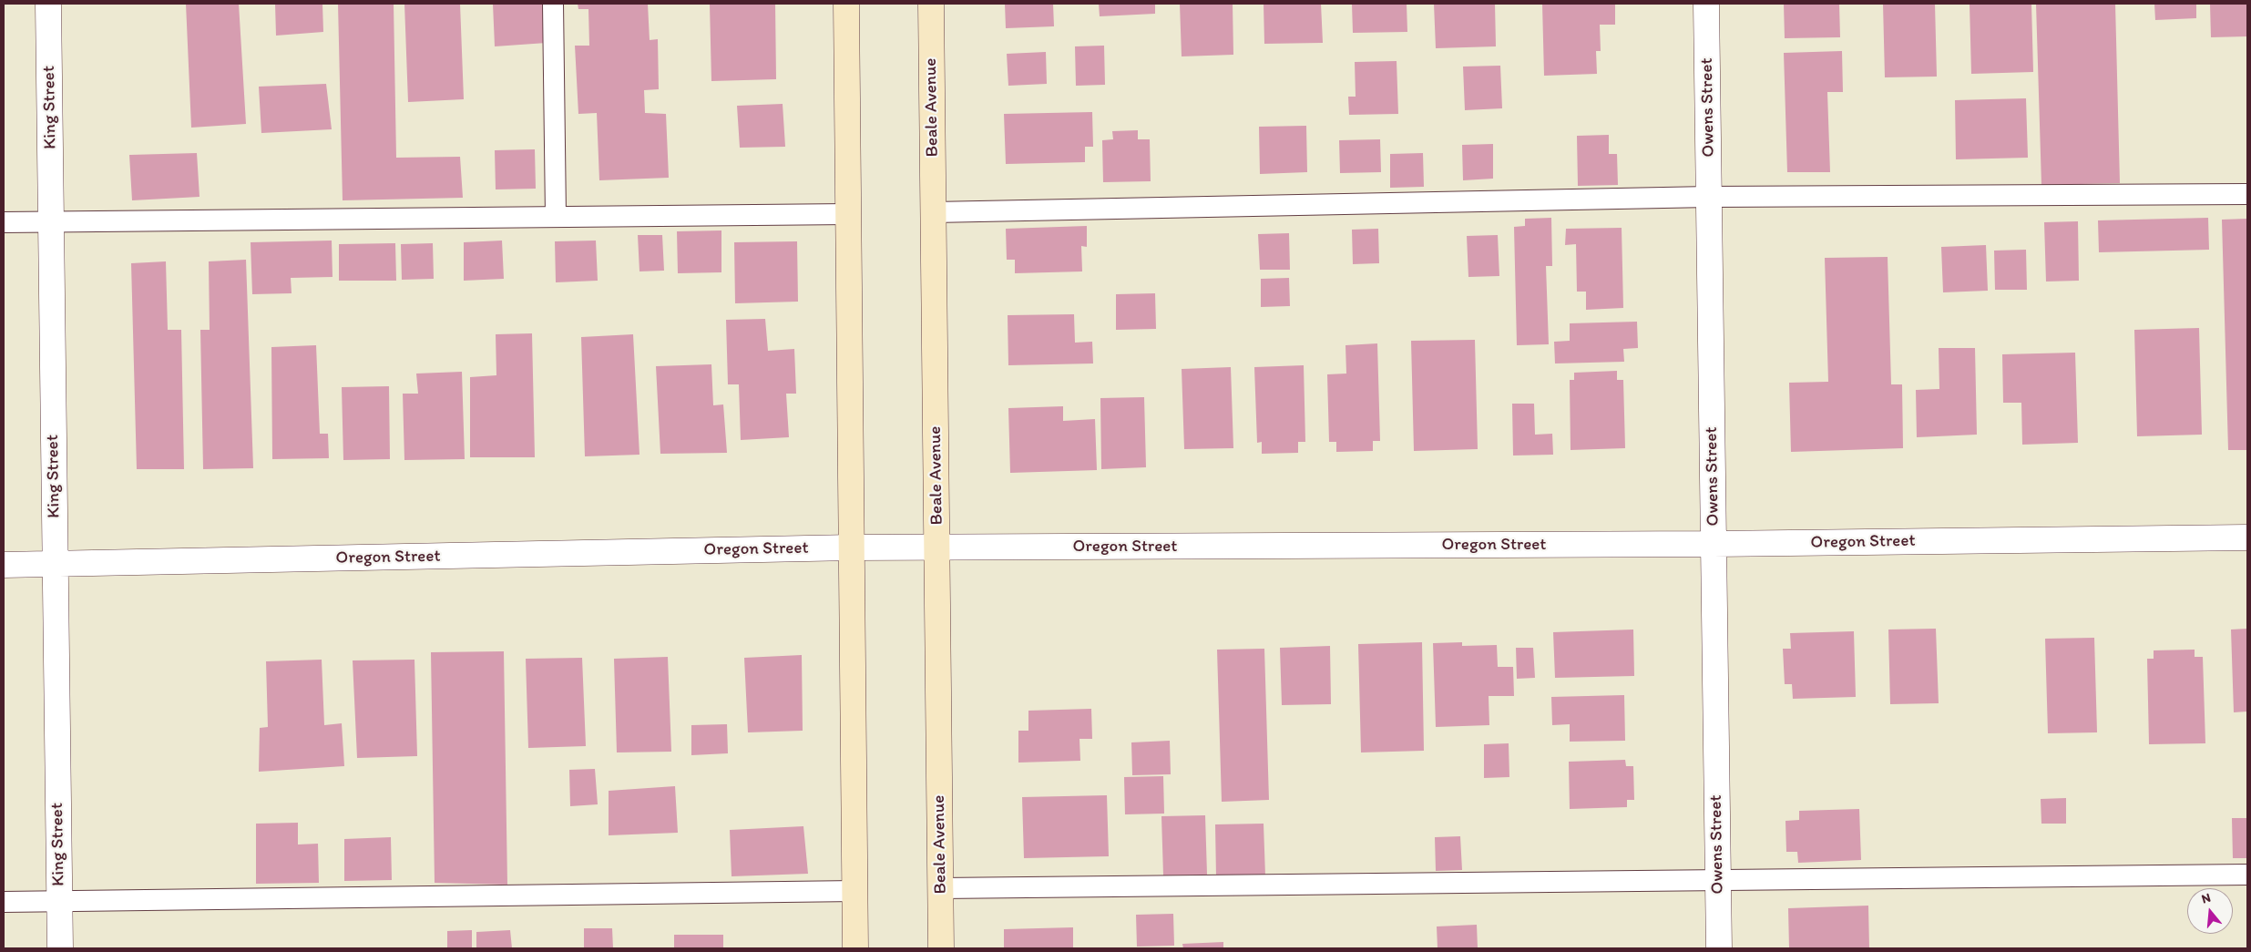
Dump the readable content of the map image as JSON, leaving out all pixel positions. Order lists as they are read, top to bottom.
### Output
{
  "streets": {
    "main road": ["Beale Avenue"],
    "street": ["King Street", "Owens Street", "Oregon Street"]
  },
  "crossings": [
    ["King Street", "Oregon Street"],
    ["Beale Avenue", "Oregon Street"],
    ["Owens Street", "Oregon Street"]
  ],
  "north": "top"
}
